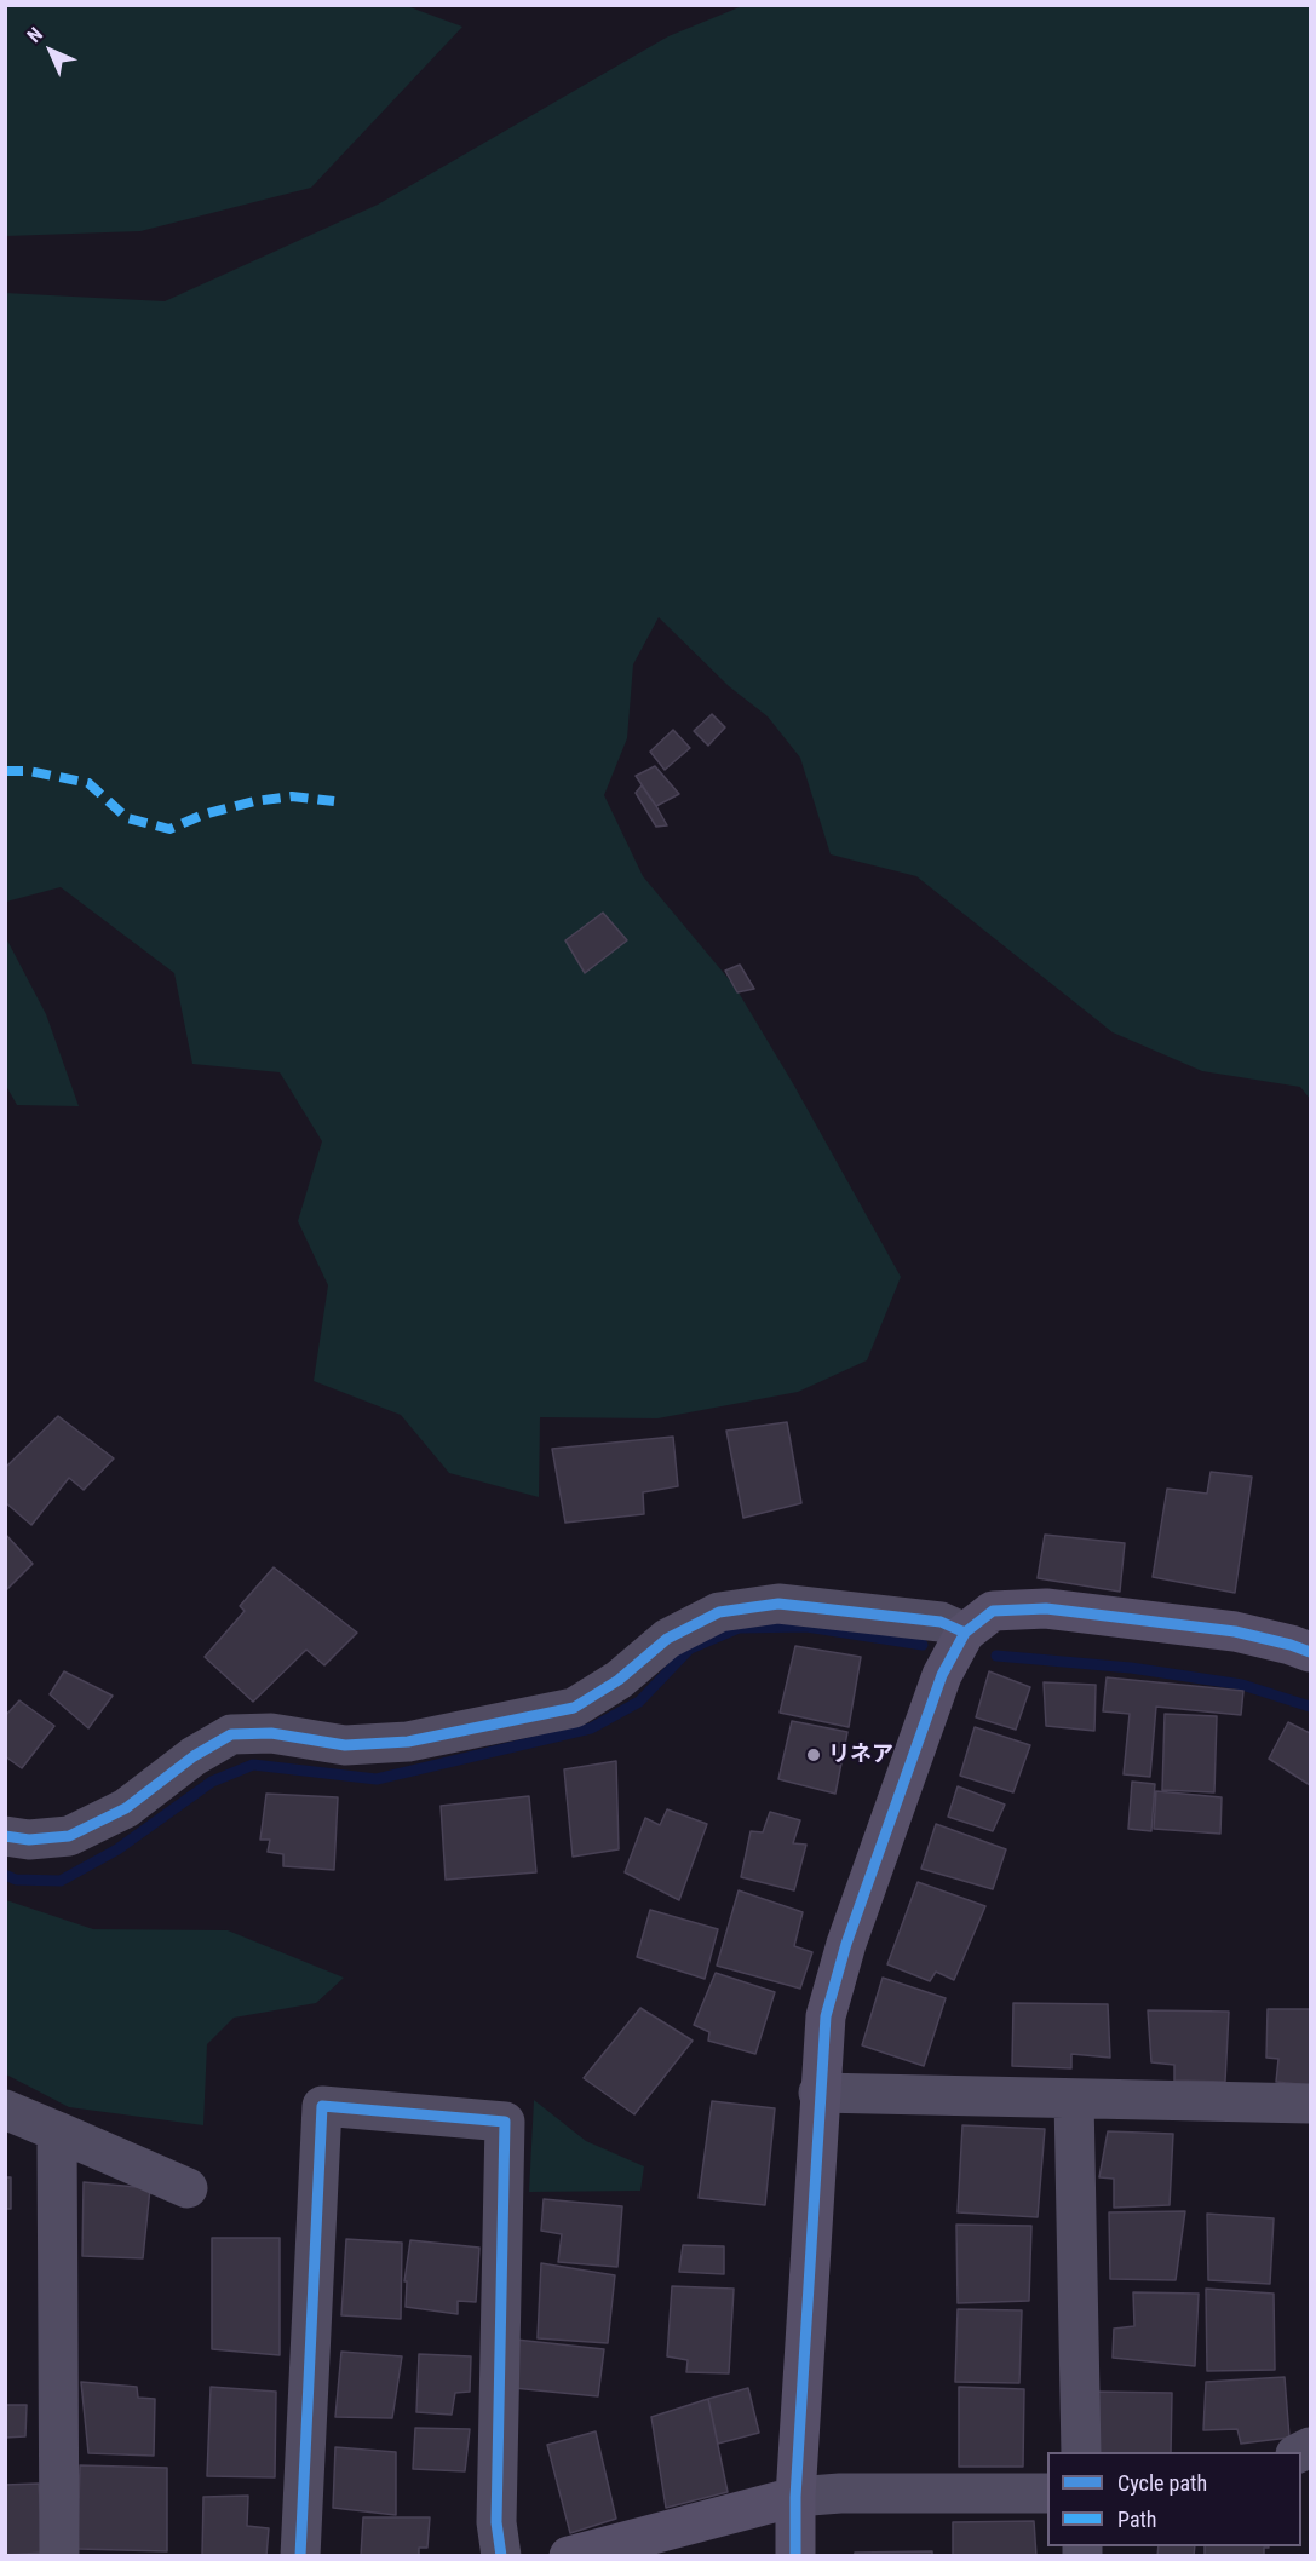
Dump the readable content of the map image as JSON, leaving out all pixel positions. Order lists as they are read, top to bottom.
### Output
{
  "places": ["リネア"],
  "legend": ["Cycle path", "Path"],
  "north": "top left"
}
